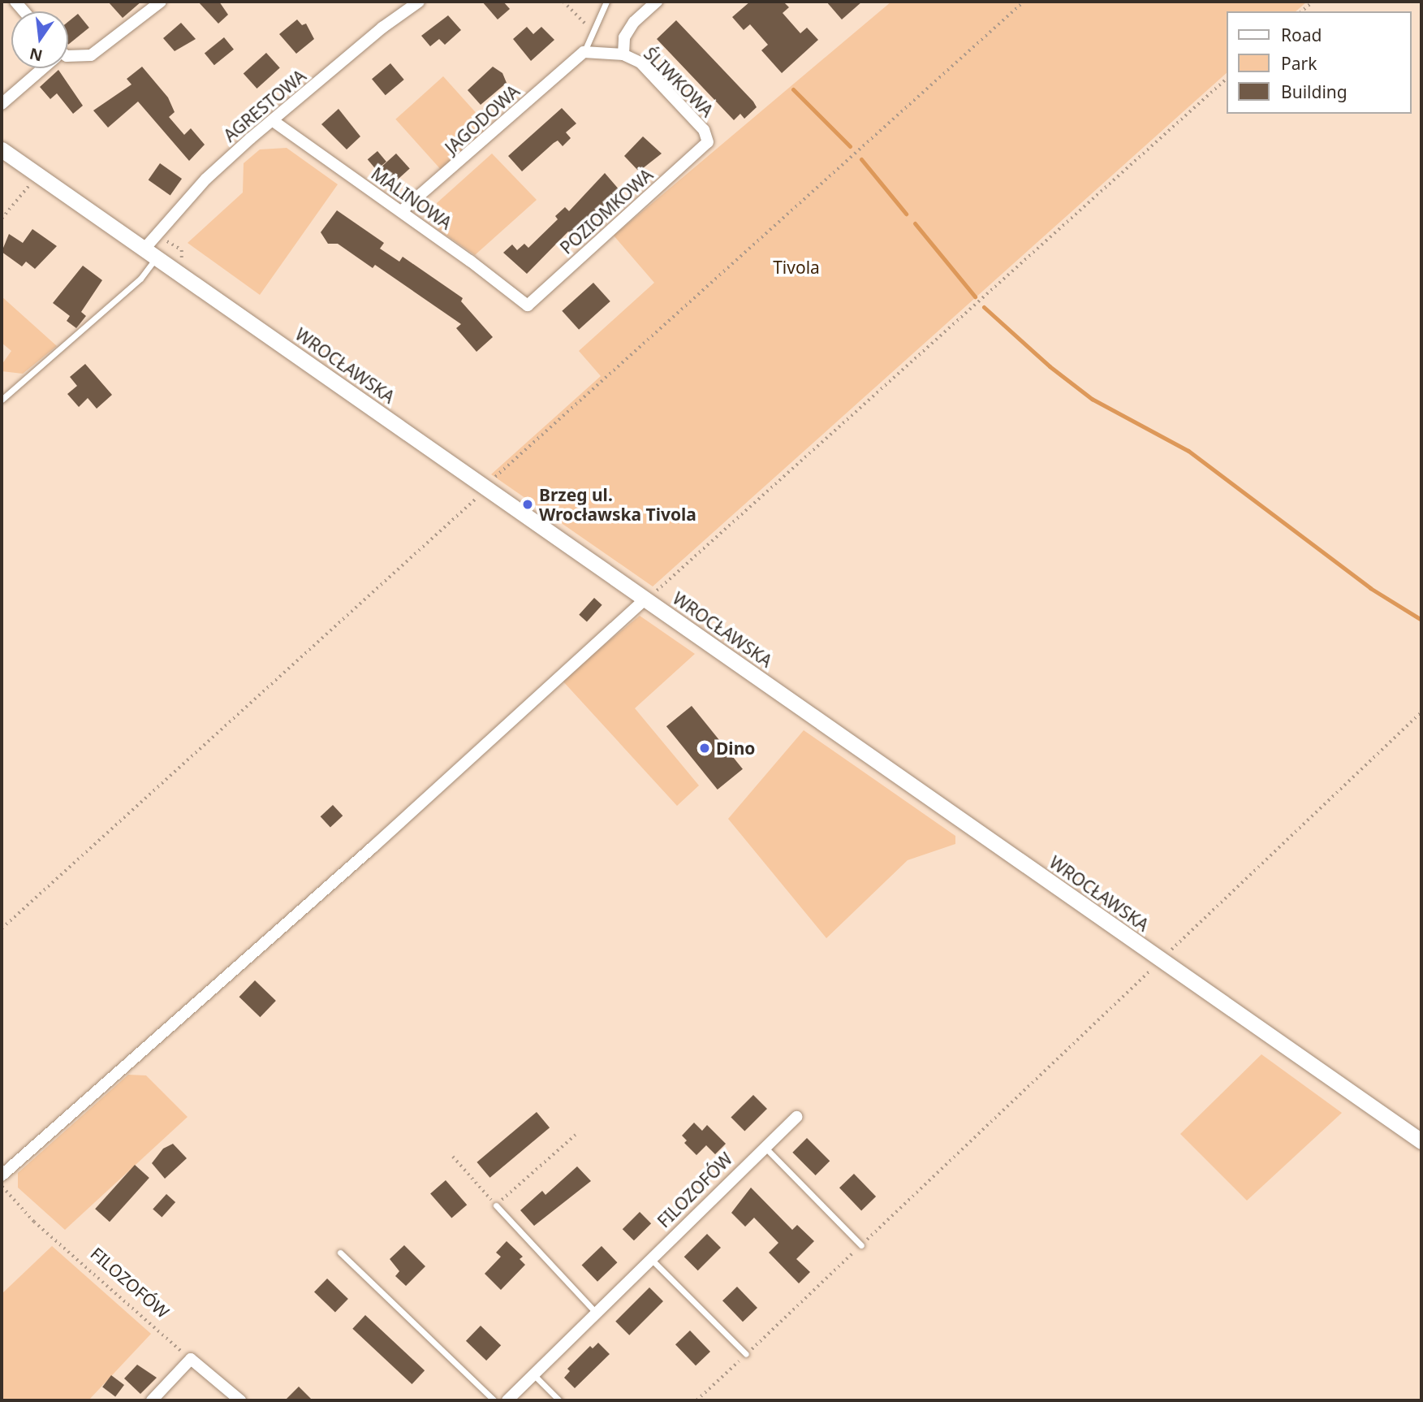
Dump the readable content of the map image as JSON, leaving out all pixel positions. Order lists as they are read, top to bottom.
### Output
{
  "streets": {
    "street": [
      "ŚLIWKOWA",
      "AGRESTOWA",
      "JAGODOWA",
      "MALINOWA",
      "POZIOMKOWA",
      "WROCŁAWSKA",
      "FILOZOFÓW"
    ]
  },
  "crossings": [
    ["ŚLIWKOWA", "JAGODOWA"],
    ["ŚLIWKOWA", "POZIOMKOWA"],
    ["AGRESTOWA", "MALINOWA"],
    ["AGRESTOWA", "WROCŁAWSKA"],
    ["JAGODOWA", "MALINOWA"],
    ["MALINOWA", "POZIOMKOWA"]
  ],
  "parks": ["Tivola"],
  "places": ["Brzeg ul. Wrocławska Tivola", "Dino"],
  "legend": ["Road", "Park", "Building"],
  "north": "bottom"
}
